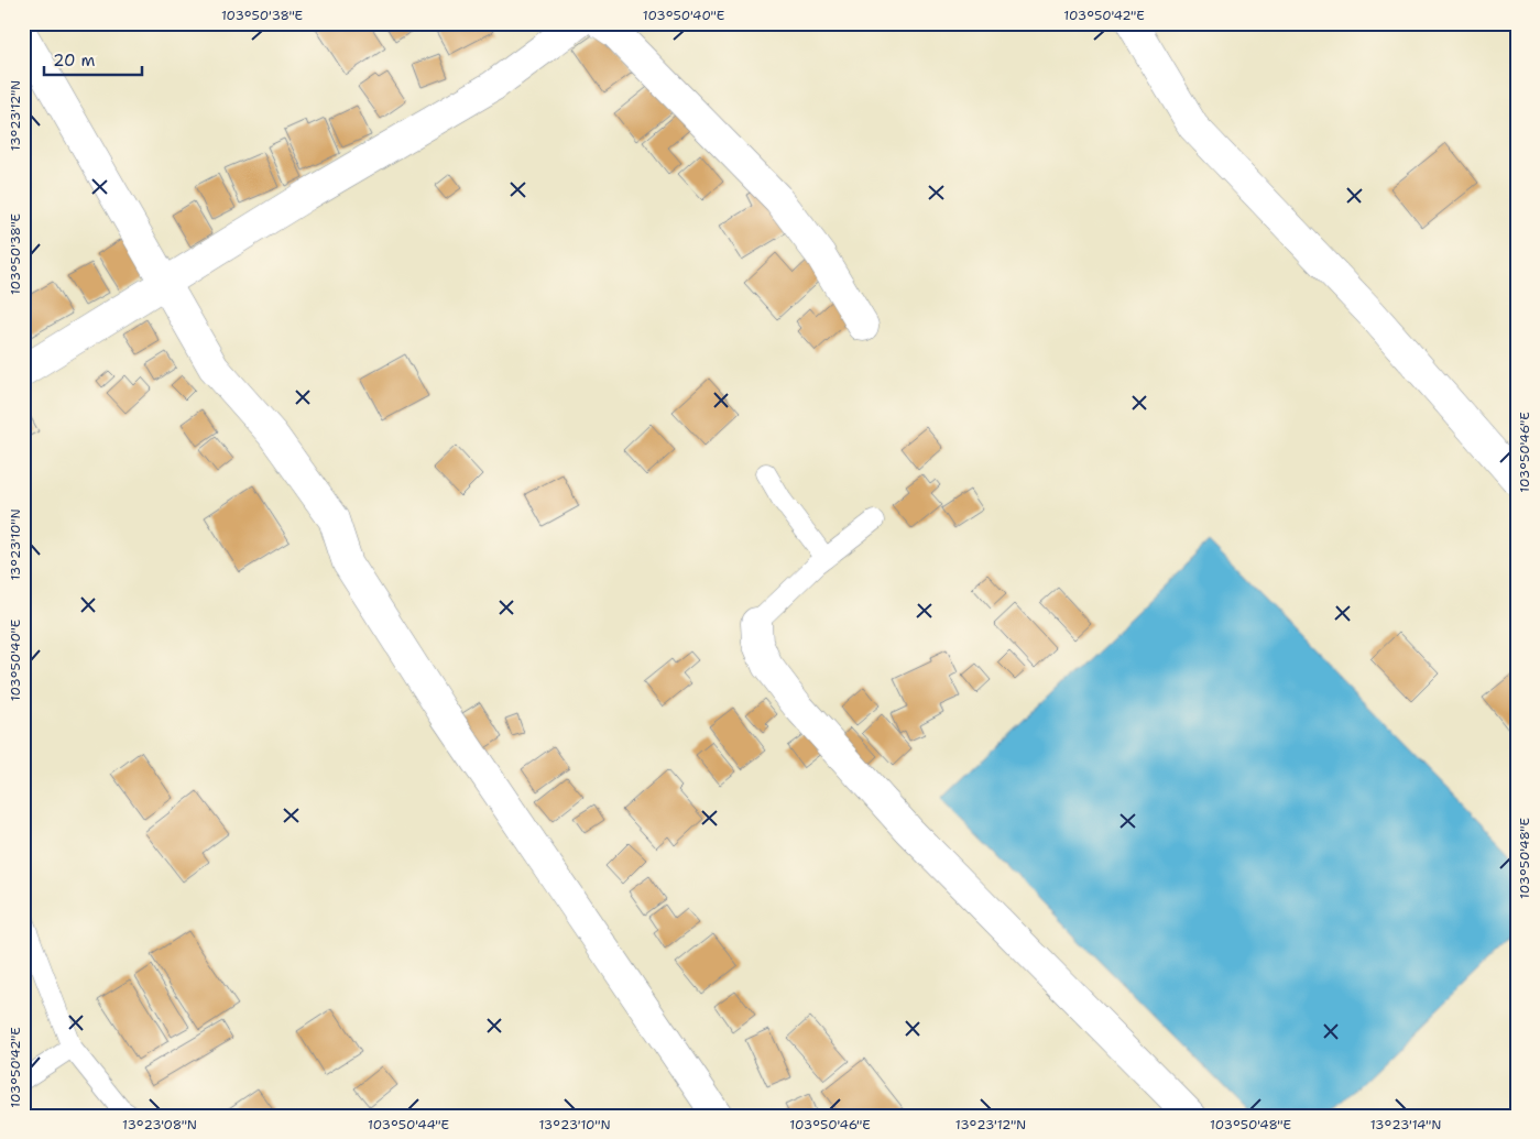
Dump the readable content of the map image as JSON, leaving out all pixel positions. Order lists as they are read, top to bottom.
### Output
{
  "scale_bar": "20 m",
  "coordinates": [
    "103°50'38\"E",
    "103°50'40\"E",
    "103°50'42\"E",
    "13°23'12\"N",
    "103°50'46\"E",
    "13°23'10\"N",
    "103°50'48\"E",
    "13°23'08\"N",
    "103°50'44\"E",
    "13°23'14\"N"
  ]
}
